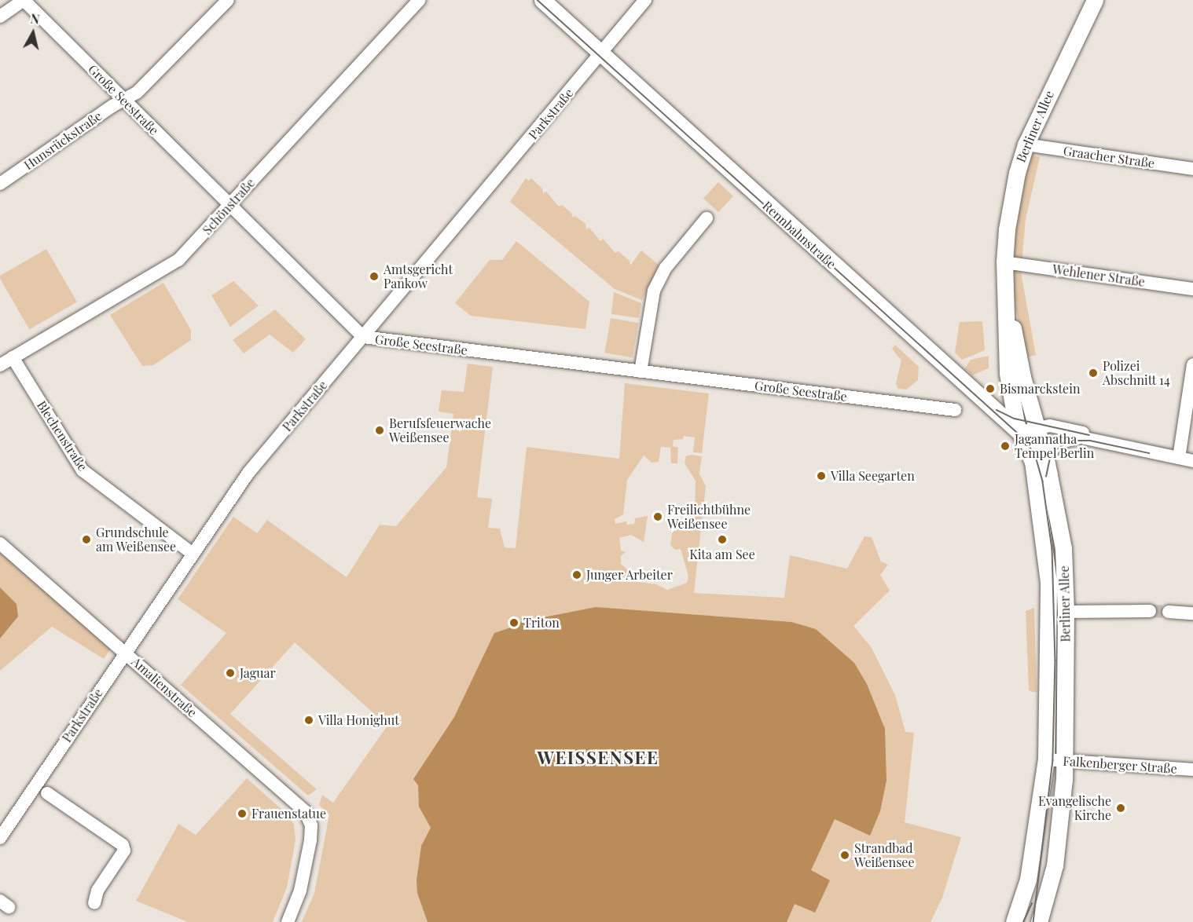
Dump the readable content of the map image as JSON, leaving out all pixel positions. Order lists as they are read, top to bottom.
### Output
{
  "streets": {
    "main road": ["Berliner Allee", "Rennbahnstraße"],
    "street": [
      "Große Seestraße",
      "Parkstraße",
      "Hunsrückstraße",
      "Graacher Straße",
      "Schönstraße",
      "Wehlener Straße",
      "Blechenstraße",
      "Amalienstraße",
      "Falkenberger Straße"
    ]
  },
  "crossings": [
    ["Große Seestraße", "Parkstraße"],
    ["Große Seestraße", "Hunsrückstraße"],
    ["Große Seestraße", "Schönstraße"],
    ["Parkstraße", "Rennbahnstraße"],
    ["Parkstraße", "Blechenstraße"],
    ["Parkstraße", "Amalienstraße"],
    ["Berliner Allee", "Graacher Straße"],
    ["Berliner Allee", "Rennbahnstraße"],
    ["Berliner Allee", "Wehlener Straße"],
    ["Berliner Allee", "Falkenberger Straße"],
    ["Schönstraße", "Blechenstraße"]
  ],
  "districts": ["WEISSENSEE"],
  "places": [
    "Amtsgericht Pankow",
    "Polizei Abschnitt 14",
    "Bismarckstein",
    "Berufsfeuerwache Weißensee",
    "Jagannatha Tempel Berlin",
    "Villa Seegarten",
    "Freilichtbühne Weißensee",
    "Grundschule am Weißensee",
    "Kita am See",
    "Junger Arbeiter",
    "Triton",
    "Jaguar",
    "Villa Honighut",
    "Evangelische Kirche",
    "Frauenstatue",
    "Strandbad Weißensee"
  ],
  "north": "top"
}
